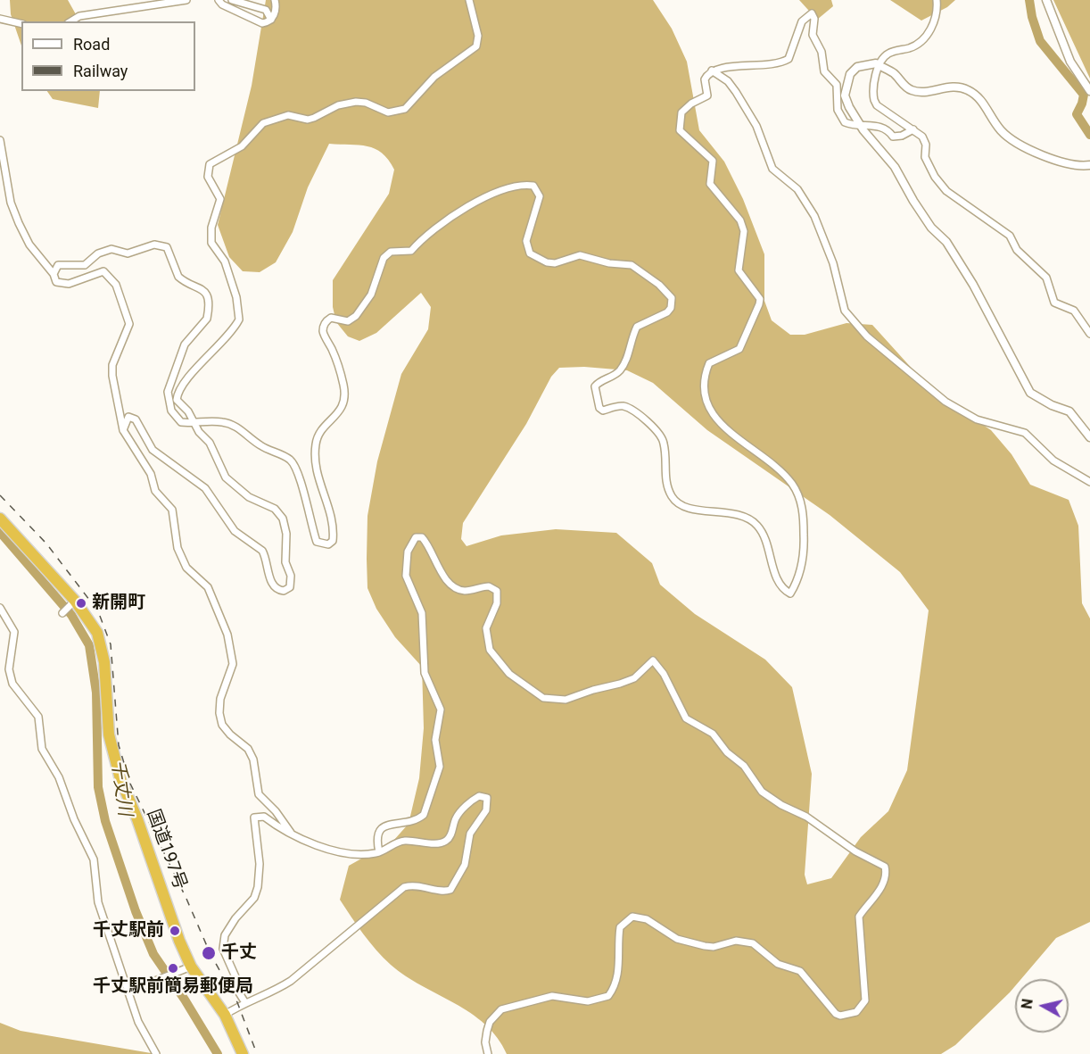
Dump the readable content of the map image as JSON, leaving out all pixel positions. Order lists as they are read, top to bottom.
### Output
{
  "streets": {
    "highway": ["国道197号"]
  },
  "water": ["千丈川"],
  "places": [
    "新開町",
    "千丈駅前",
    "千丈",
    "千丈駅前簡易郵便局"
  ],
  "legend": ["Road", "Railway"],
  "north": "left"
}
